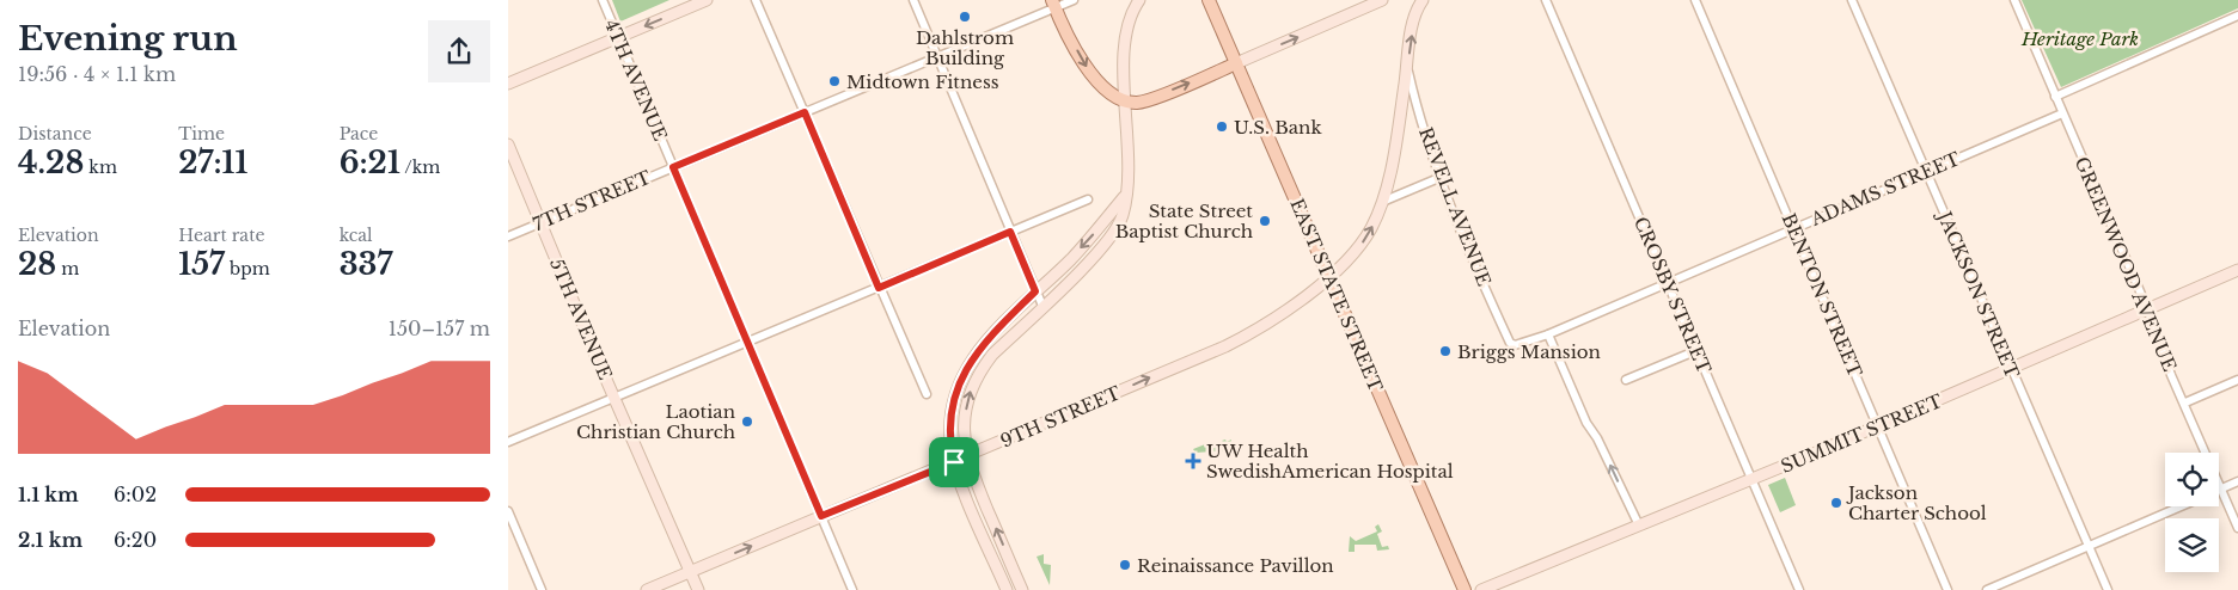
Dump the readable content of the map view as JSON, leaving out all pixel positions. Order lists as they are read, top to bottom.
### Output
{
  "streets": {
    "main road": [
      "EAST STATE STREET",
      "5TH AVENUE",
      "9TH STREET",
      "SUMMIT STREET"
    ],
    "street": [
      "4TH AVENUE",
      "ADAMS STREET",
      "7TH STREET",
      "REVELL AVENUE",
      "GREENWOOD AVENUE",
      "CROSBY STREET",
      "BENTON STREET",
      "JACKSON STREET"
    ]
  },
  "crossings": [
    ["4TH AVENUE", "7TH STREET"],
    ["4TH AVENUE", "9TH STREET"],
    ["ADAMS STREET", "REVELL AVENUE"],
    ["ADAMS STREET", "GREENWOOD AVENUE"],
    ["ADAMS STREET", "CROSBY STREET"],
    ["ADAMS STREET", "BENTON STREET"],
    ["ADAMS STREET", "JACKSON STREET"],
    ["7TH STREET", "5TH AVENUE"],
    ["REVELL AVENUE", "9TH STREET"],
    ["GREENWOOD AVENUE", "SUMMIT STREET"],
    ["EAST STATE STREET", "9TH STREET"],
    ["CROSBY STREET", "SUMMIT STREET"],
    ["BENTON STREET", "SUMMIT STREET"],
    ["JACKSON STREET", "SUMMIT STREET"],
    ["5TH AVENUE", "9TH STREET"]
  ],
  "one_way": ["9TH STREET"],
  "parks": ["Heritage Park"],
  "places": {
    "other": [
      "Dahlstrom Building",
      "Midtown Fitness",
      "U.S. Bank",
      "State Street Baptist Church",
      "Briggs Mansion",
      "Laotian Christian Church",
      "Jackson Charter School",
      "Reinaissance Pavillon"
    ],
    "health": ["UW Health SwedishAmerican Hospital"]
  },
  "page": {
    "heading": ["Evening run", "19:56 · 4 × 1.1 km"],
    "stats": [
      ["Distance", "4.28 km"],
      ["Time", "27:11"],
      ["Pace", "6:21 /km"],
      ["Elevation", "28 m"],
      ["Heart rate", "157 bpm"],
      ["kcal", "337"]
    ],
    "chart": ["Elevation", "150–157 m"],
    "list": [
      {
        "name": "1.1 km",
        "note": "6:02"
      },
      {
        "name": "2.1 km",
        "note": "6:20"
      }
    ]
  }
}
